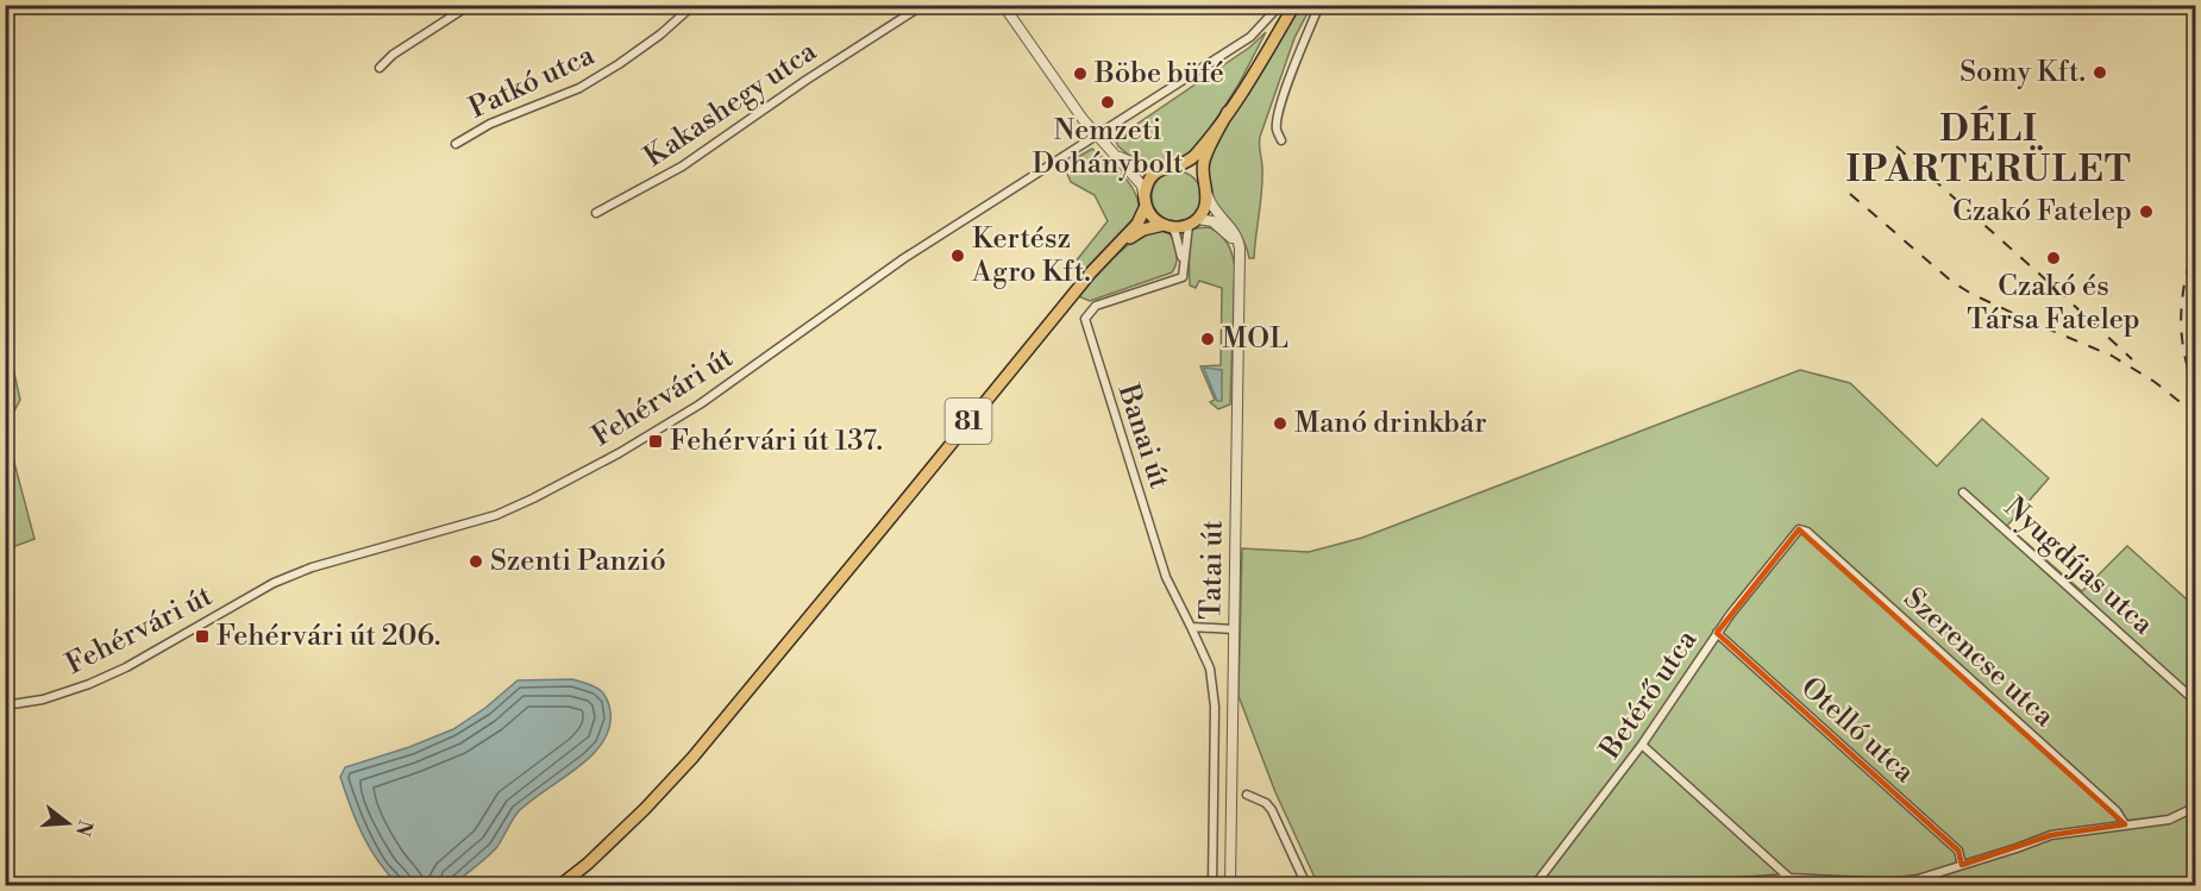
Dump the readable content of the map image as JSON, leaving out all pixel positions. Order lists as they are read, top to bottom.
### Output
{
  "streets": {
    "main road": ["81"],
    "street": [
      "Patkó utca",
      "Kakashegy utca",
      "Fehérvári út",
      "Banai út",
      "Nyugdíjas utca",
      "Tatai út",
      "Szerencse utca",
      "Betérő utca",
      "Otelló utca"
    ]
  },
  "crossings": [
    ["81", "Tatai út"],
    ["Banai út", "Tatai út"],
    ["Szerencse utca", "Betérő utca"],
    ["Betérő utca", "Otelló utca"]
  ],
  "districts": ["DÉLI IPARTERÜLET"],
  "places": {
    "other": [
      "Somy Kft.",
      "Böbe büfé",
      "Nemzeti Dohánybolt",
      "Czakó Fatelep",
      "Kertész Agro Kft.",
      "Czakó és Társa Fatelep",
      "MOL",
      "Manó drinkbár",
      "Szenti Panzió"
    ],
    "transit": ["Fehérvári út 137.", "Fehérvári út 206."]
  },
  "north": "right"
}
